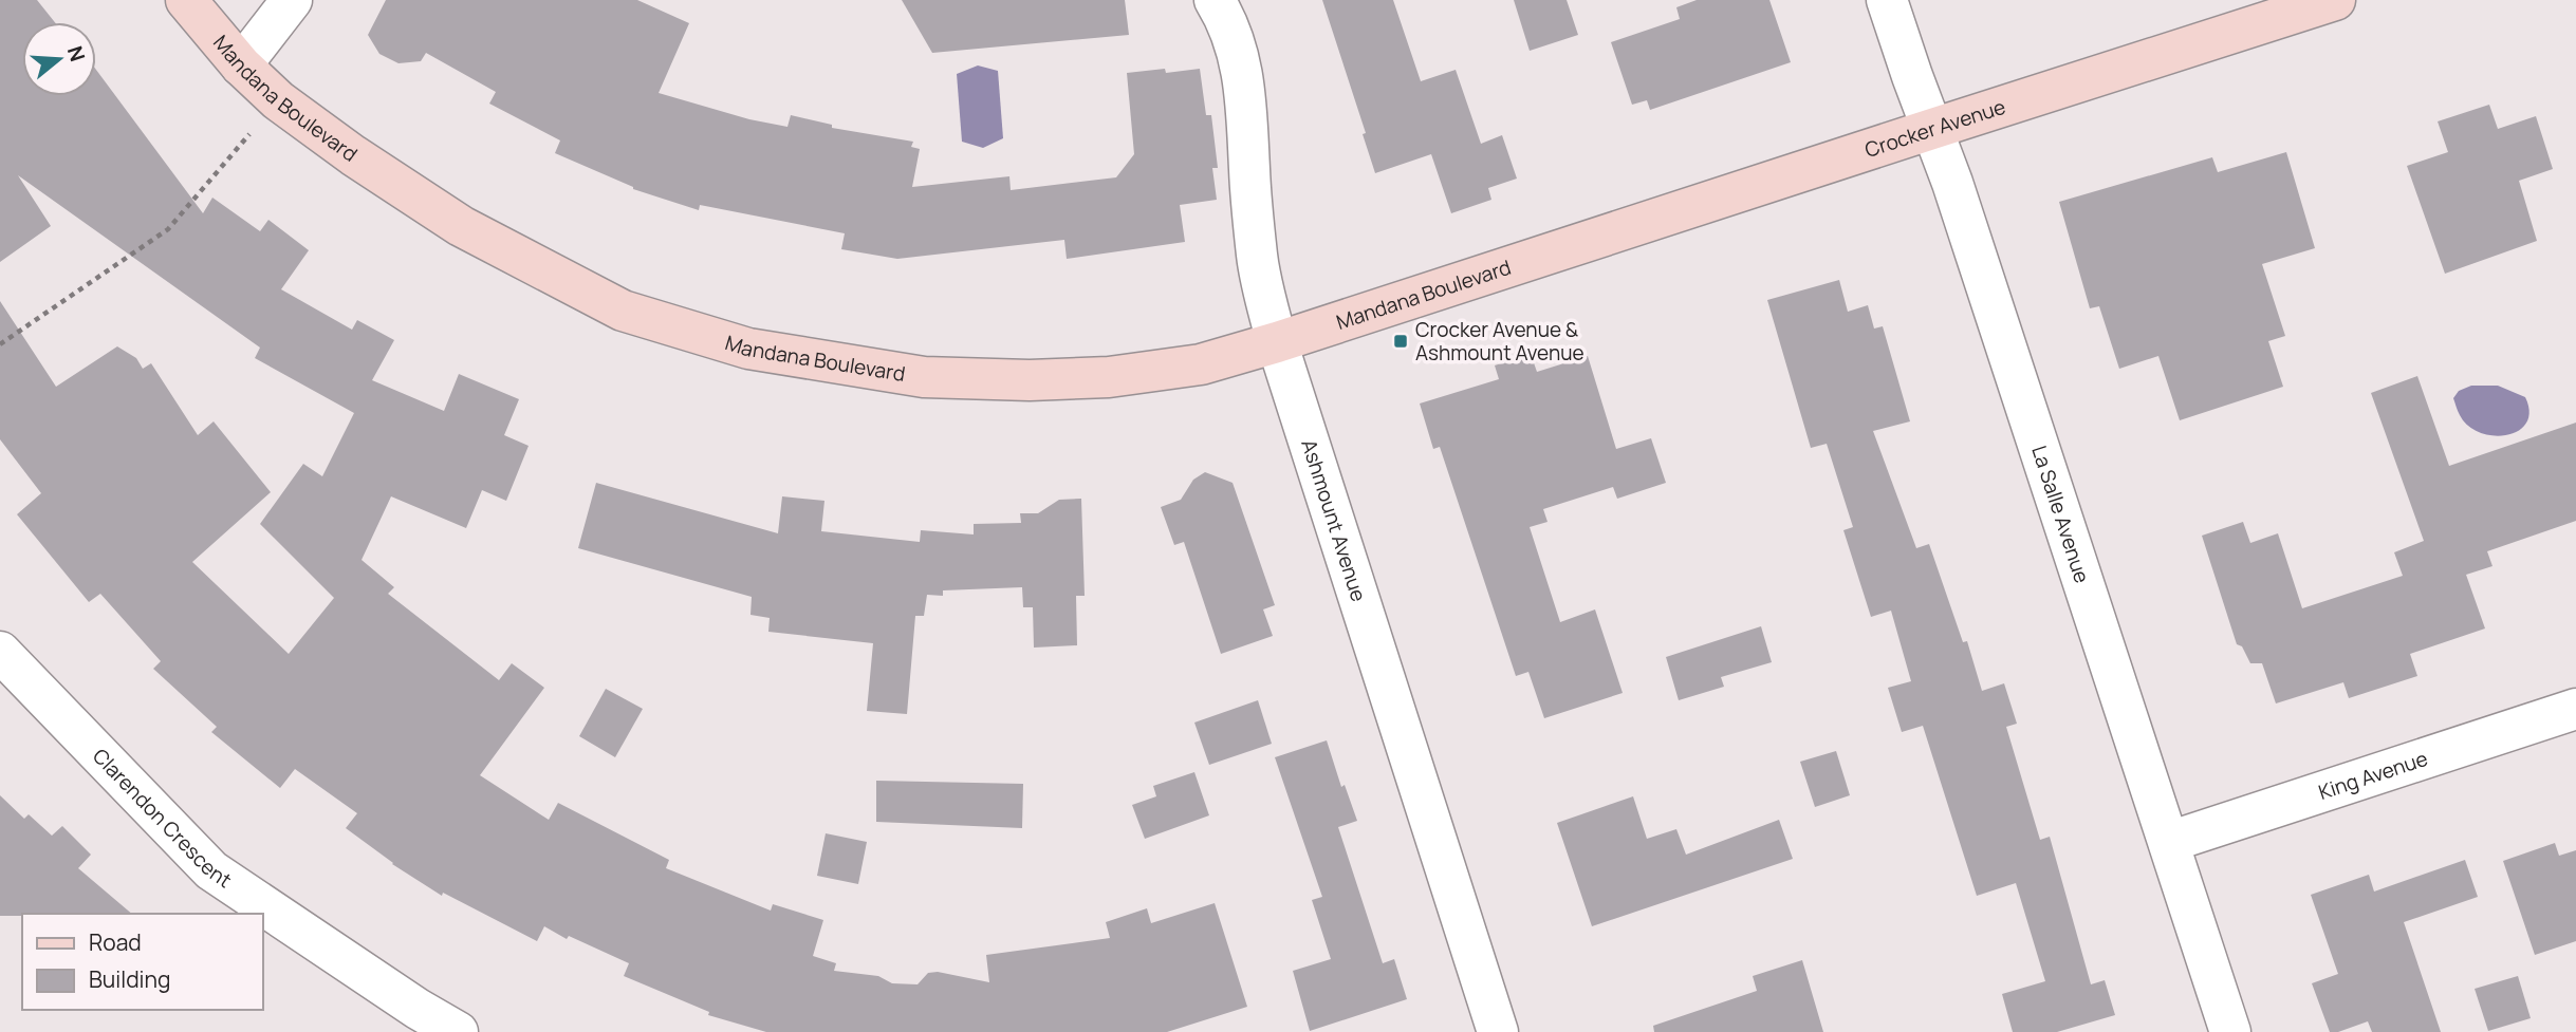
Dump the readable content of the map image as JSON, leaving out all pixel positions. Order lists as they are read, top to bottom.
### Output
{
  "streets": {
    "street": [
      "Mandana Boulevard",
      "Crocker Avenue",
      "La Salle Avenue",
      "Ashmount Avenue",
      "King Avenue",
      "Clarendon Crescent"
    ]
  },
  "crossings": [
    ["Mandana Boulevard", "Crocker Avenue"],
    ["Mandana Boulevard", "Ashmount Avenue"],
    ["Crocker Avenue", "La Salle Avenue"],
    ["La Salle Avenue", "King Avenue"]
  ],
  "places": {
    "transit": ["Crocker Avenue & Ashmount Avenue"]
  },
  "legend": ["Road", "Building"],
  "north": "right"
}
